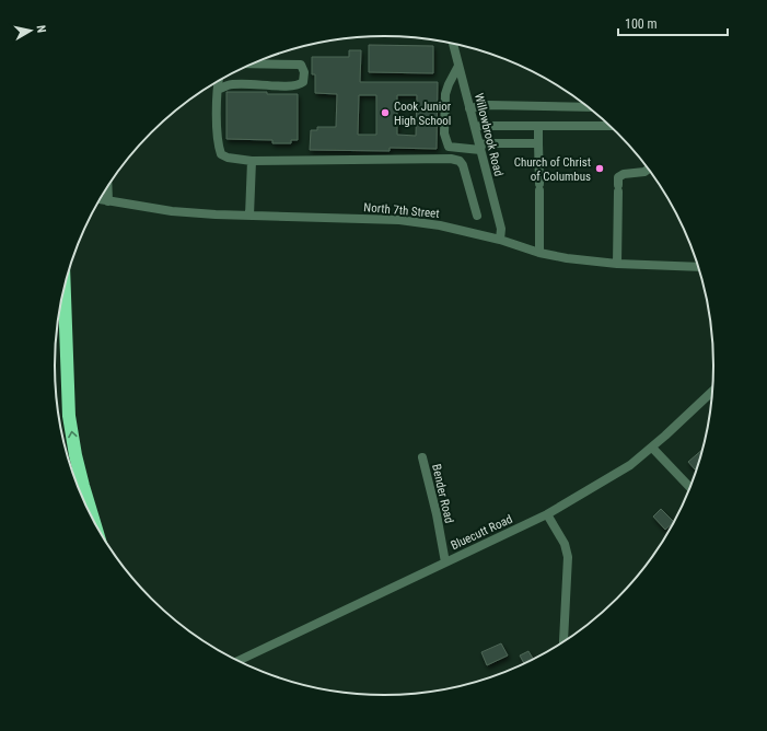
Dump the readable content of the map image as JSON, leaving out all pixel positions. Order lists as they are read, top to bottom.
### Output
{
  "streets": {
    "street": [
      "Willowbrook Road",
      "North 7th Street",
      "Bender Road",
      "Bluecutt Road"
    ]
  },
  "crossings": [
    ["Willowbrook Road", "North 7th Street"],
    ["Bender Road", "Bluecutt Road"]
  ],
  "places": ["Cook Junior High School", "Church of Christ of Columbus"],
  "scale_bar": "100 m",
  "north": "right"
}
